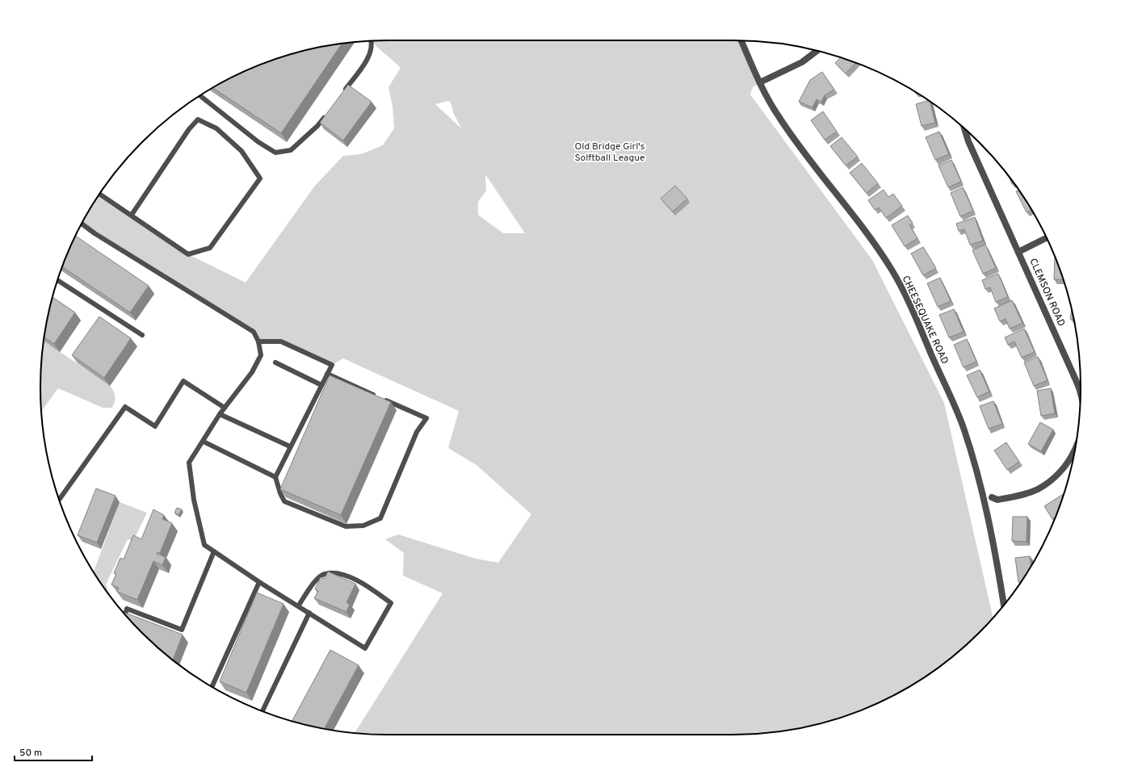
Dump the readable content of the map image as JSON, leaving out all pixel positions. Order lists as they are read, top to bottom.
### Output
{
  "streets": {
    "street": ["CLEMSON ROAD", "CHEESEQUAKE ROAD"]
  },
  "parks": ["Old Bridge Girl's Solftball League"],
  "scale_bar": "50 m"
}
